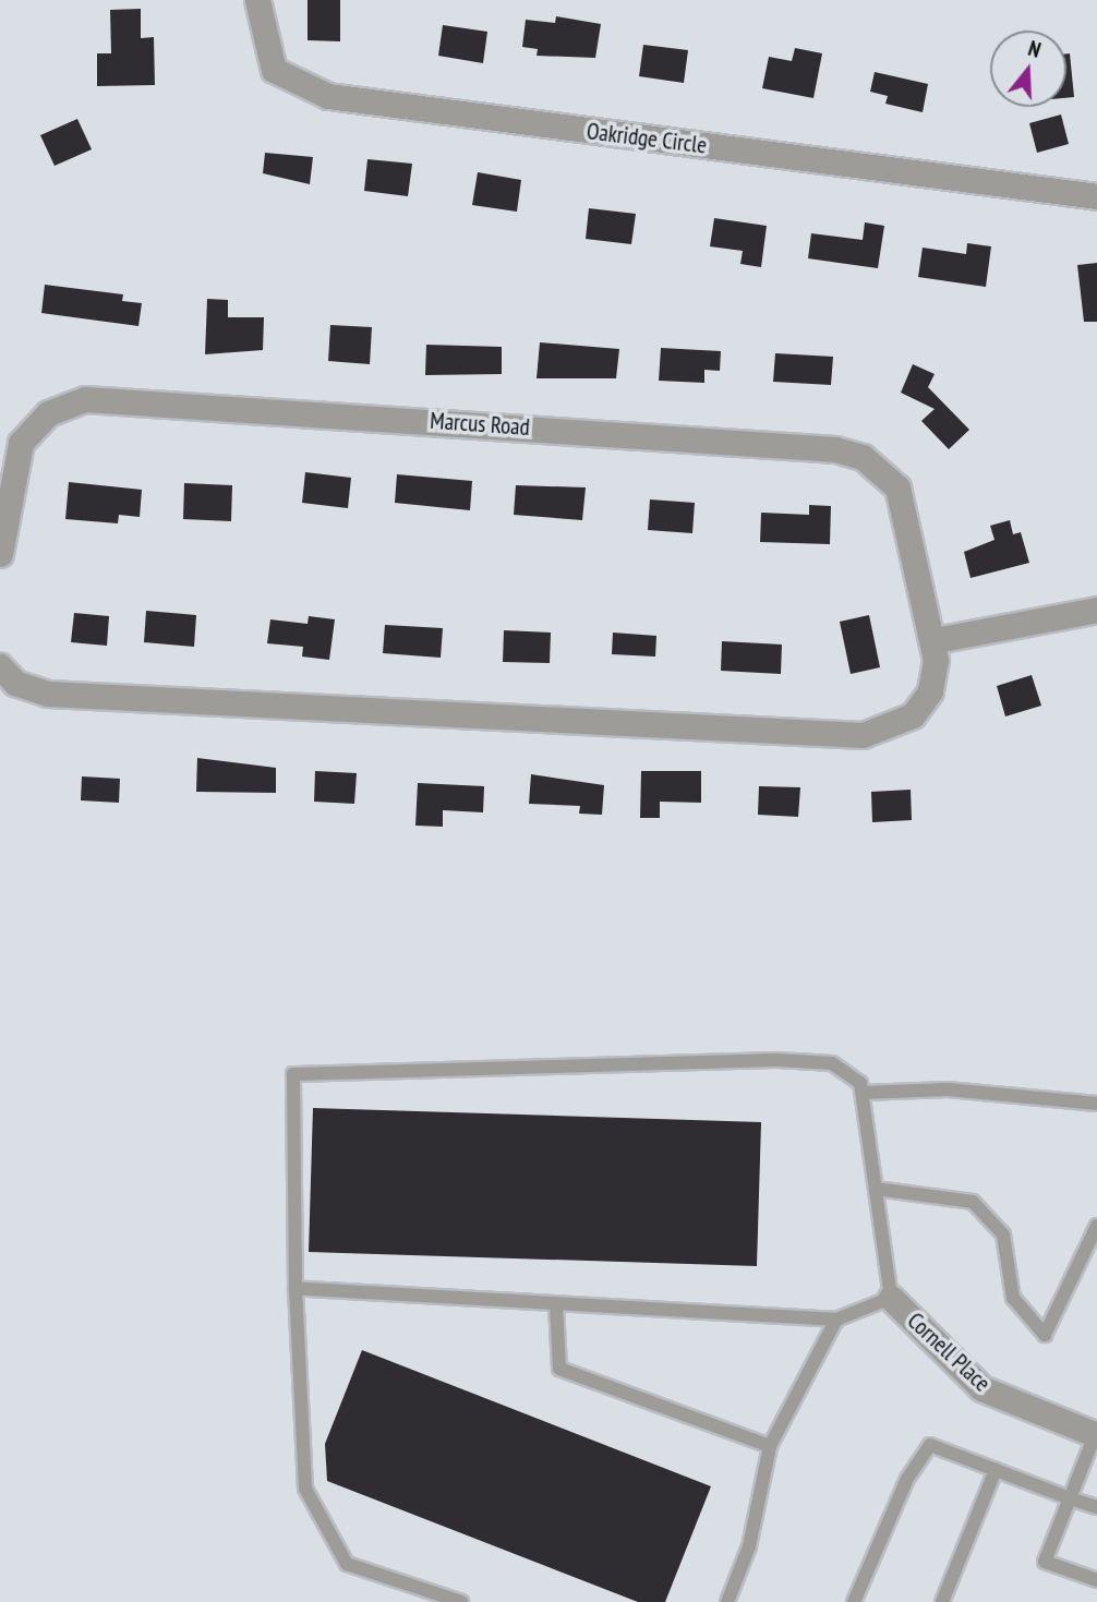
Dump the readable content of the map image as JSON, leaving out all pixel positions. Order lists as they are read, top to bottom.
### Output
{
  "streets": {
    "street": ["Oakridge Circle", "Marcus Road", "Cornell Place"]
  },
  "north": "top"
}
